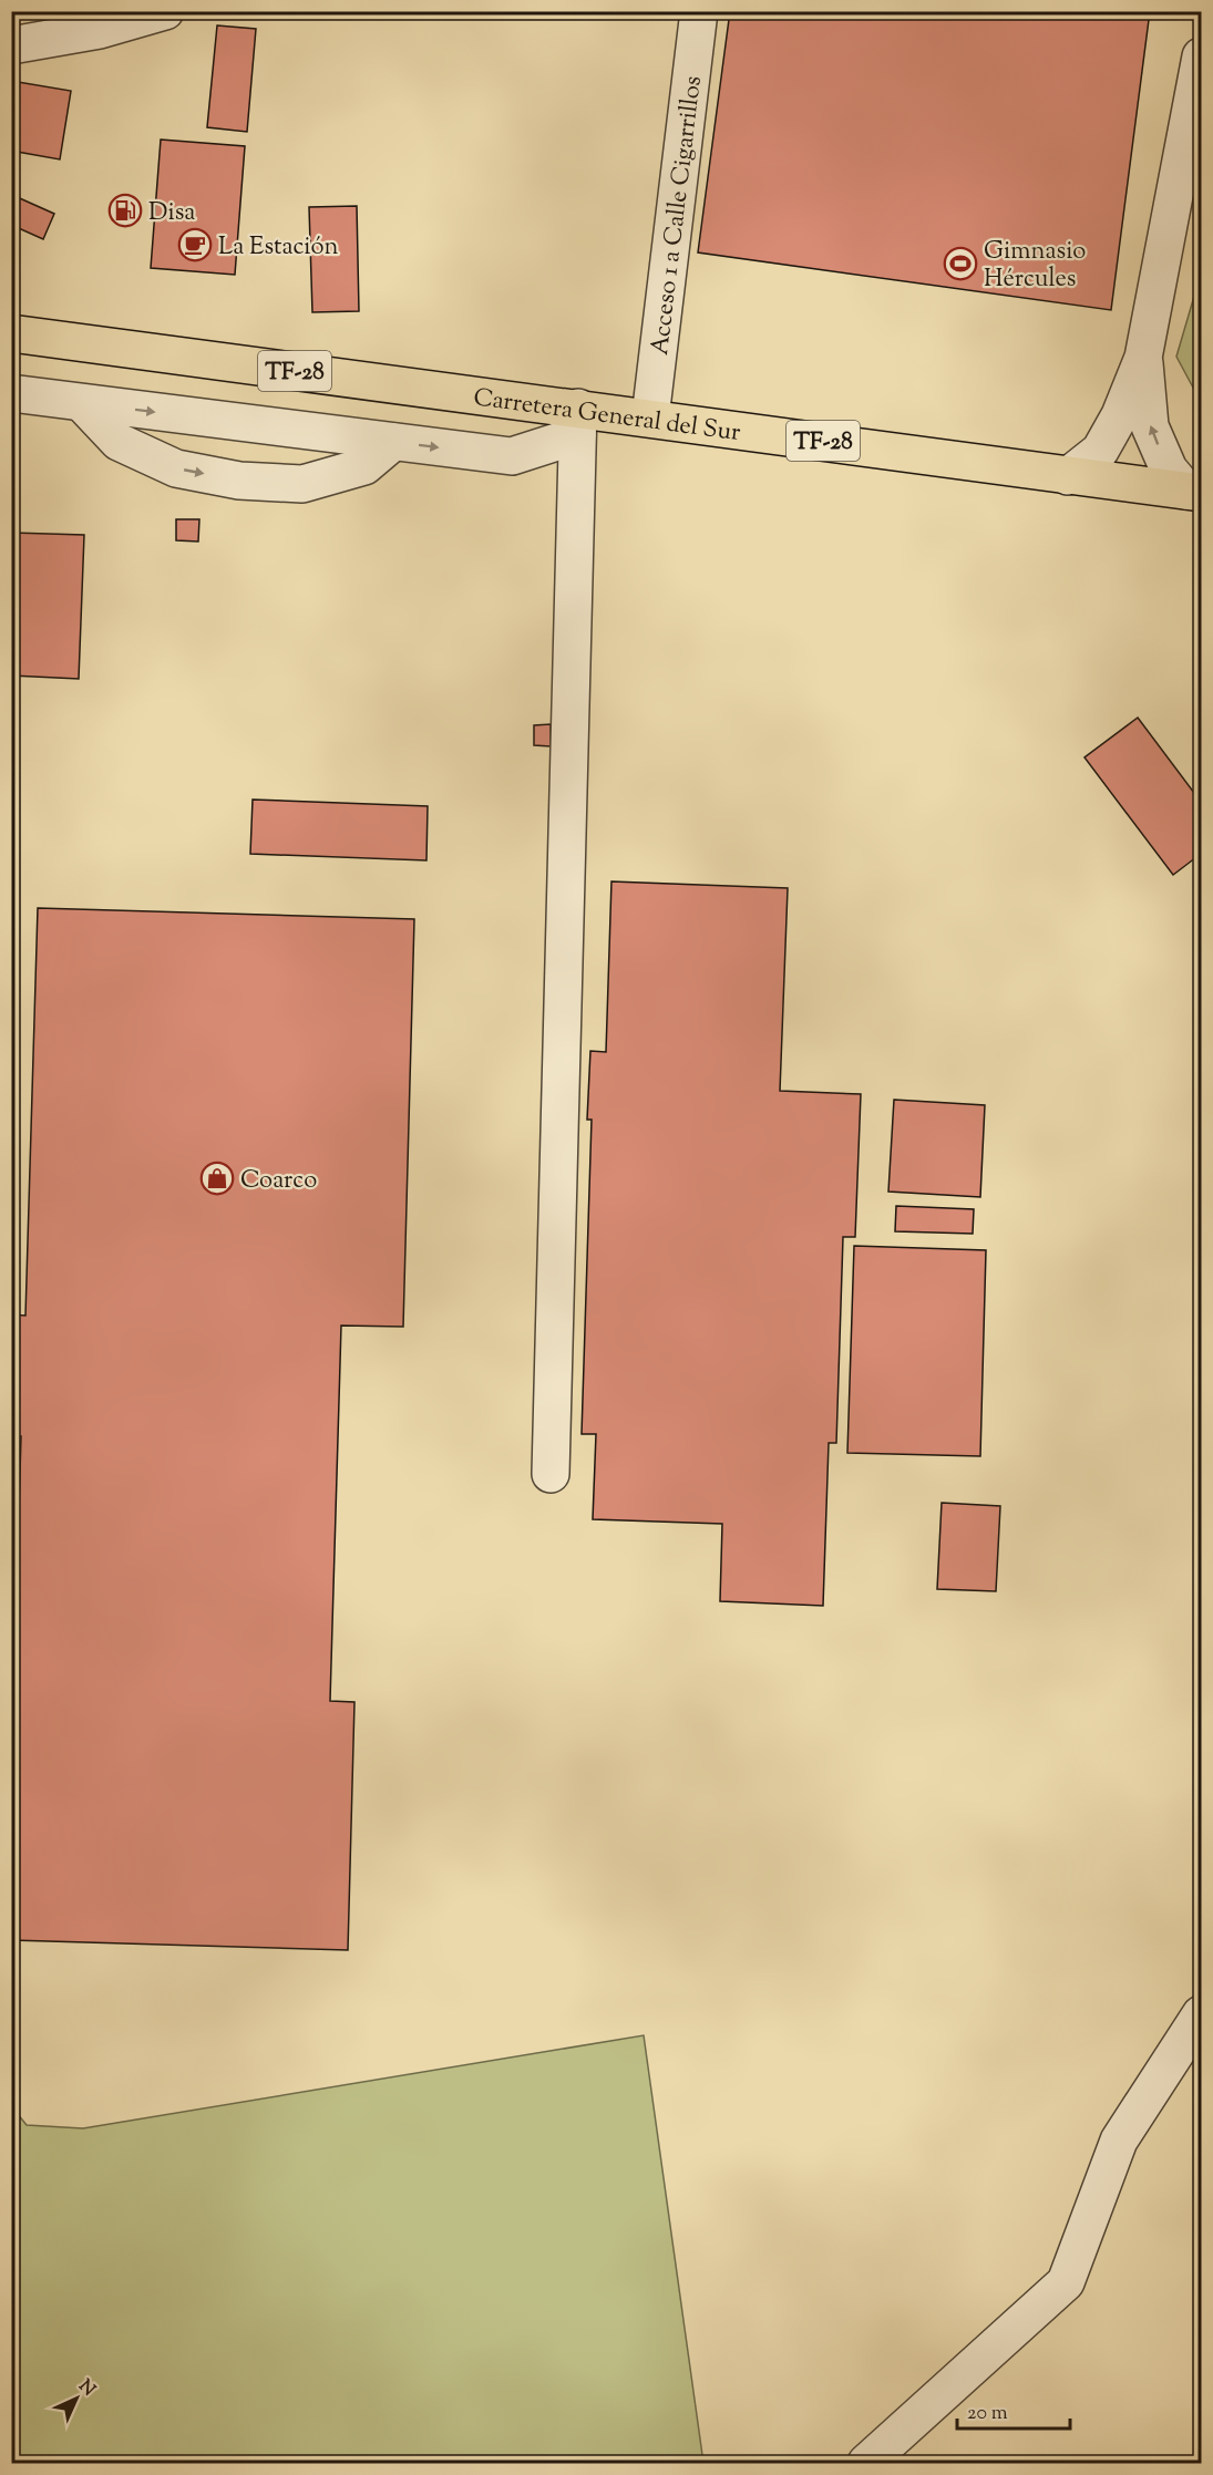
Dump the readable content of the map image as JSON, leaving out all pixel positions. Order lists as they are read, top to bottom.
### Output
{
  "streets": {
    "main road": ["TF-28", "Carretera General del Sur"],
    "street": ["Acceso 1 a Calle Cigarrillos"]
  },
  "crossings": [
    ["Acceso 1 a Calle Cigarrillos", "Carretera General del Sur"]
  ],
  "places": {
    "fuel station": ["Disa"],
    "cafe": ["La Estación"],
    "sports": ["Gimnasio Hércules"],
    "shop": ["Coarco"]
  },
  "scale_bar": "20 m",
  "north": "top right"
}
